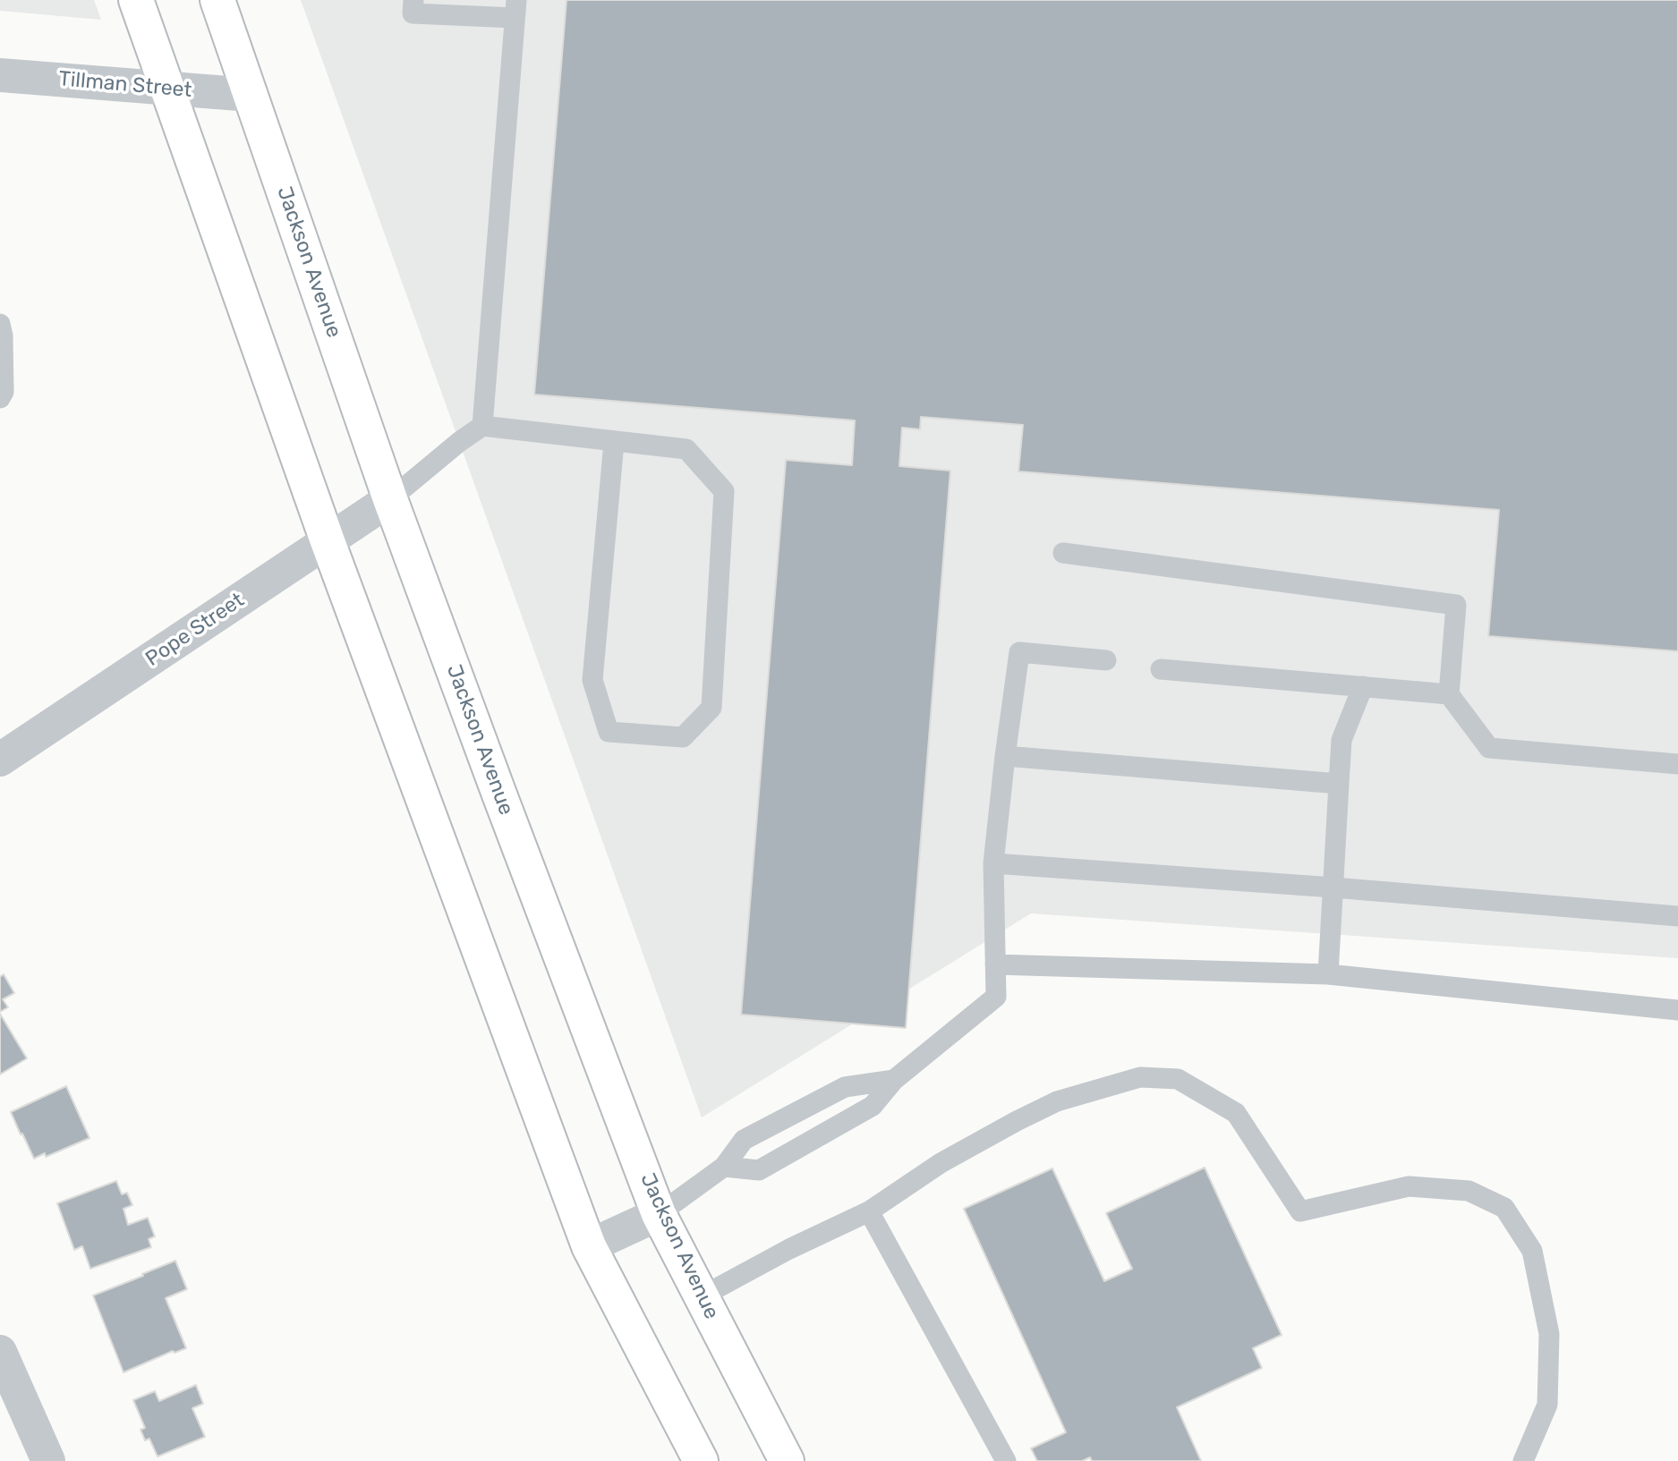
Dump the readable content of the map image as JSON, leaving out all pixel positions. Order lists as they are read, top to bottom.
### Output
{
  "streets": {
    "main road": ["Jackson Avenue"],
    "street": ["Tillman Street", "Pope Street"]
  },
  "crossings": [
    ["Tillman Street", "Jackson Avenue"],
    ["Jackson Avenue", "Pope Street"]
  ]
}
